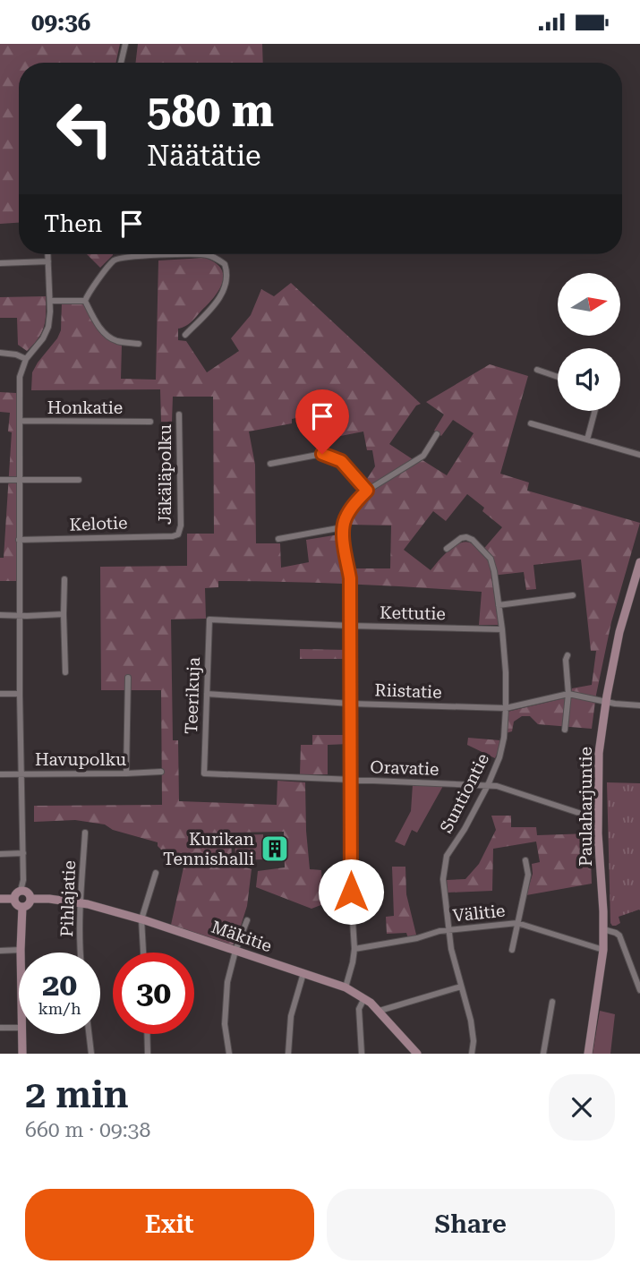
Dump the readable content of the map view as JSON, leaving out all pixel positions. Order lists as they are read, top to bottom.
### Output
{
  "streets": {
    "street": [
      "Honkatie",
      "Jäkäläpolku",
      "Kelotie",
      "Kettutie",
      "Riistatie",
      "Teerikuja",
      "Havupolku",
      "Oravatie",
      "Suntiontie",
      "Paulaharjuntie",
      "Pihlajatie",
      "Välitie",
      "Mäkitie"
    ]
  },
  "crossings": [
    ["Jäkäläpolku", "Kelotie"],
    ["Kettutie", "Teerikuja"],
    ["Kettutie", "Suntiontie"],
    ["Riistatie", "Teerikuja"],
    ["Riistatie", "Suntiontie"],
    ["Riistatie", "Paulaharjuntie"],
    ["Teerikuja", "Oravatie"],
    ["Oravatie", "Suntiontie"],
    ["Oravatie", "Paulaharjuntie"],
    ["Suntiontie", "Välitie"],
    ["Paulaharjuntie", "Välitie"],
    ["Pihlajatie", "Mäkitie"]
  ],
  "places": {
    "building": ["Kurikan Tennishalli"]
  },
  "north": "right",
  "page": {
    "status": "09:36",
    "turn": ["580 m", "Näätätie"],
    "then": "Then",
    "speed": "20 km/h",
    "limit": "30",
    "heading": ["2 min", "660 m · 09:38"],
    "buttons": ["Exit", "Share"]
  }
}
